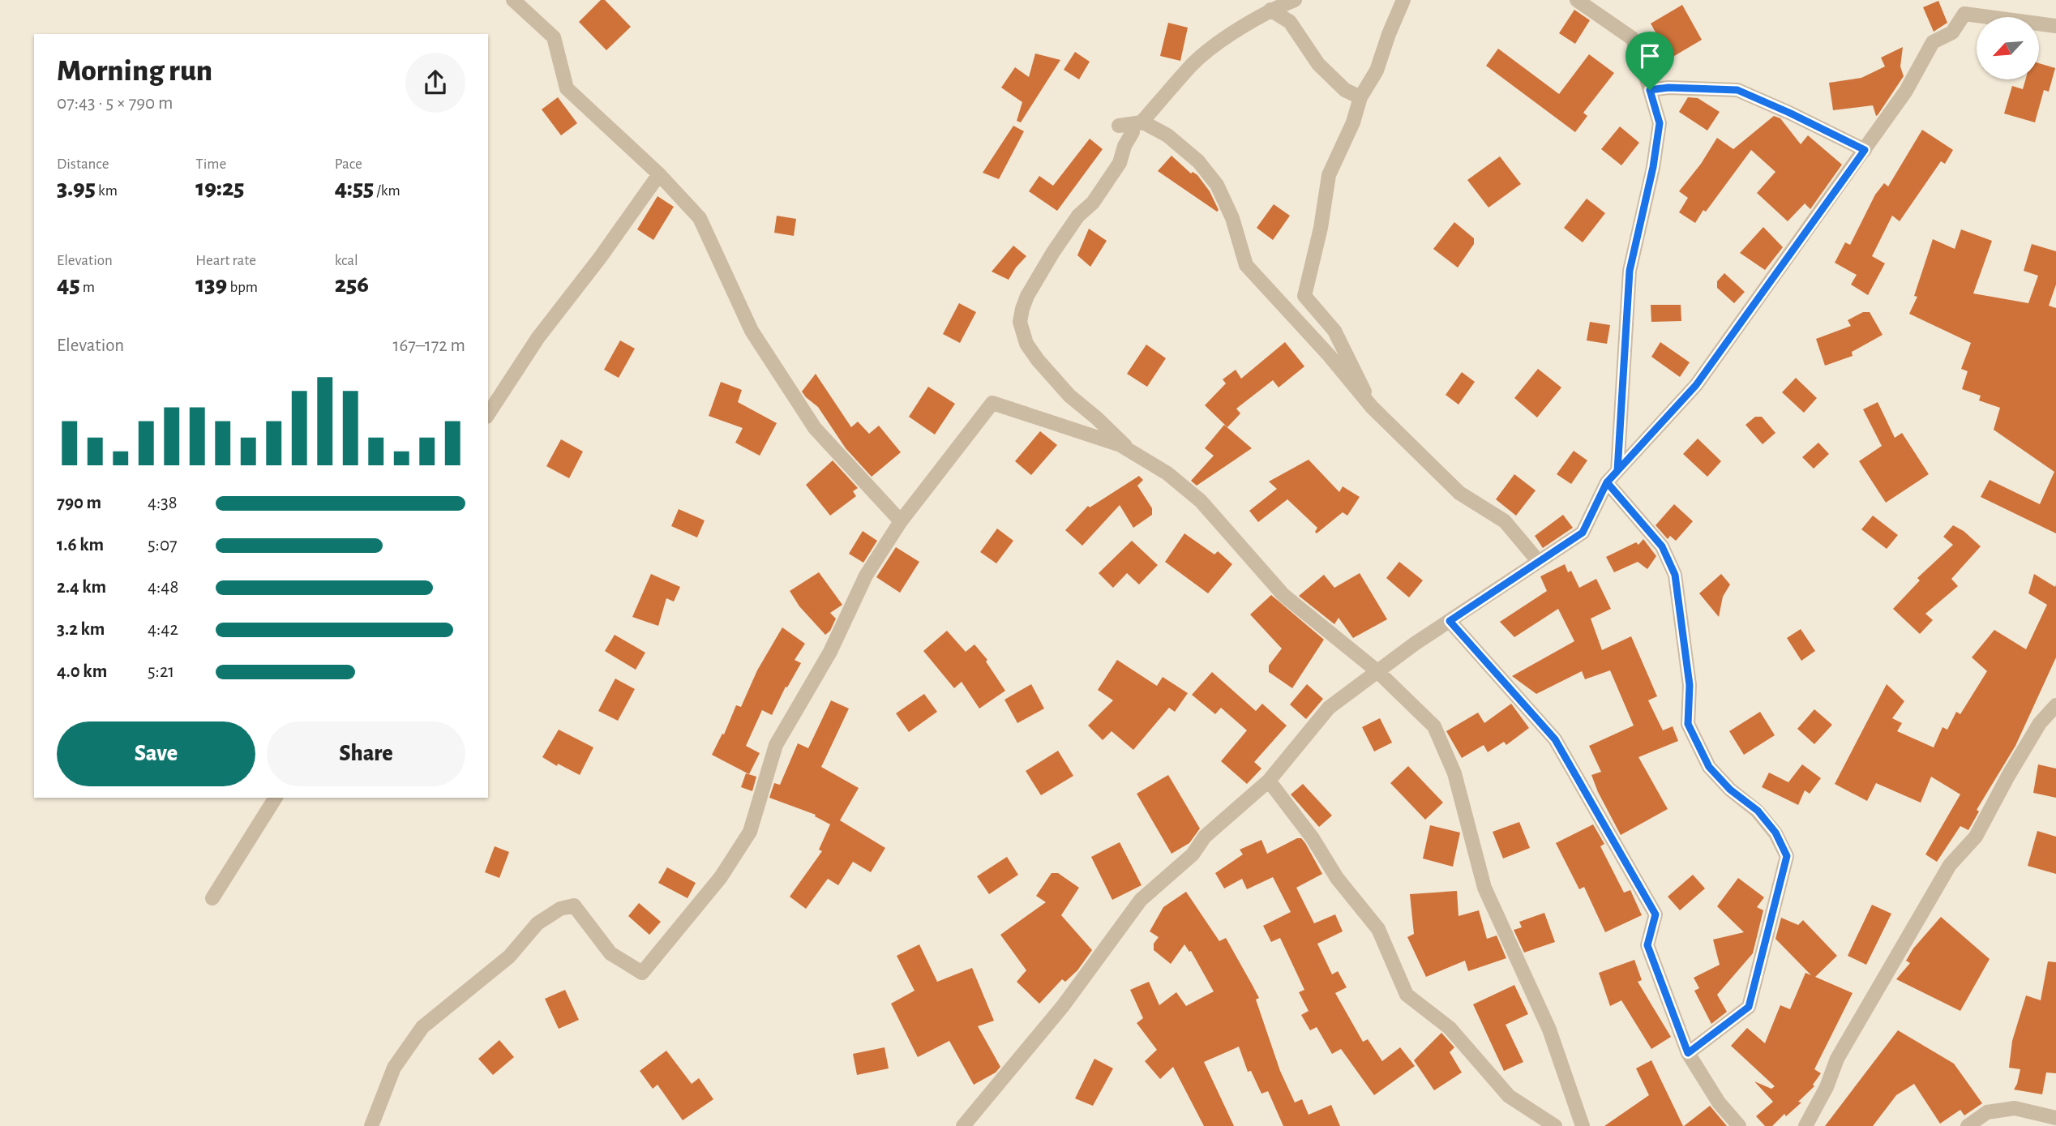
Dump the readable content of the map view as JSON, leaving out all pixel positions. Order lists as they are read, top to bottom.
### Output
{
  "north": "bottom left",
  "page": {
    "heading": ["Morning run", "07:43 · 5 × 790 m"],
    "stats": [
      ["Distance", "3.95 km"],
      ["Time", "19:25"],
      ["Pace", "4:55 /km"],
      ["Elevation", "45 m"],
      ["Heart rate", "139 bpm"],
      ["kcal", "256"]
    ],
    "chart": ["Elevation", "167–172 m"],
    "list": [
      {
        "name": "790 m",
        "note": "4:38"
      },
      {
        "name": "1.6 km",
        "note": "5:07"
      },
      {
        "name": "2.4 km",
        "note": "4:48"
      },
      {
        "name": "3.2 km",
        "note": "4:42"
      },
      {
        "name": "4.0 km",
        "note": "5:21"
      }
    ],
    "buttons": ["Save", "Share"]
  }
}
